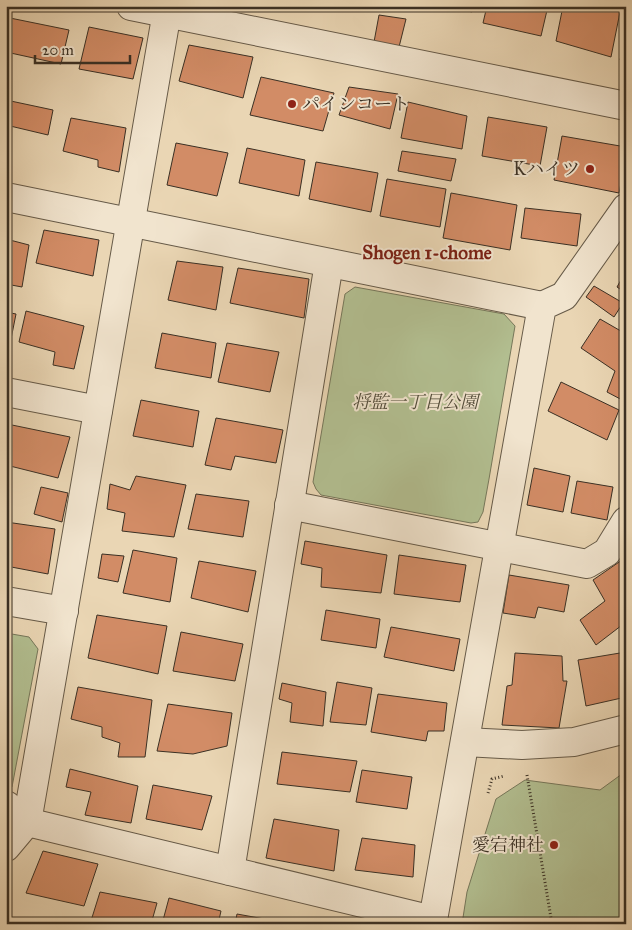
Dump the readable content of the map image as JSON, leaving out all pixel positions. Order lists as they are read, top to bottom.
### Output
{
  "districts": ["Shogen 1-chome"],
  "parks": ["将監一丁目公園"],
  "places": ["パインコート", "Kハイツ", "愛宕神社"],
  "scale_bar": "20 m"
}
